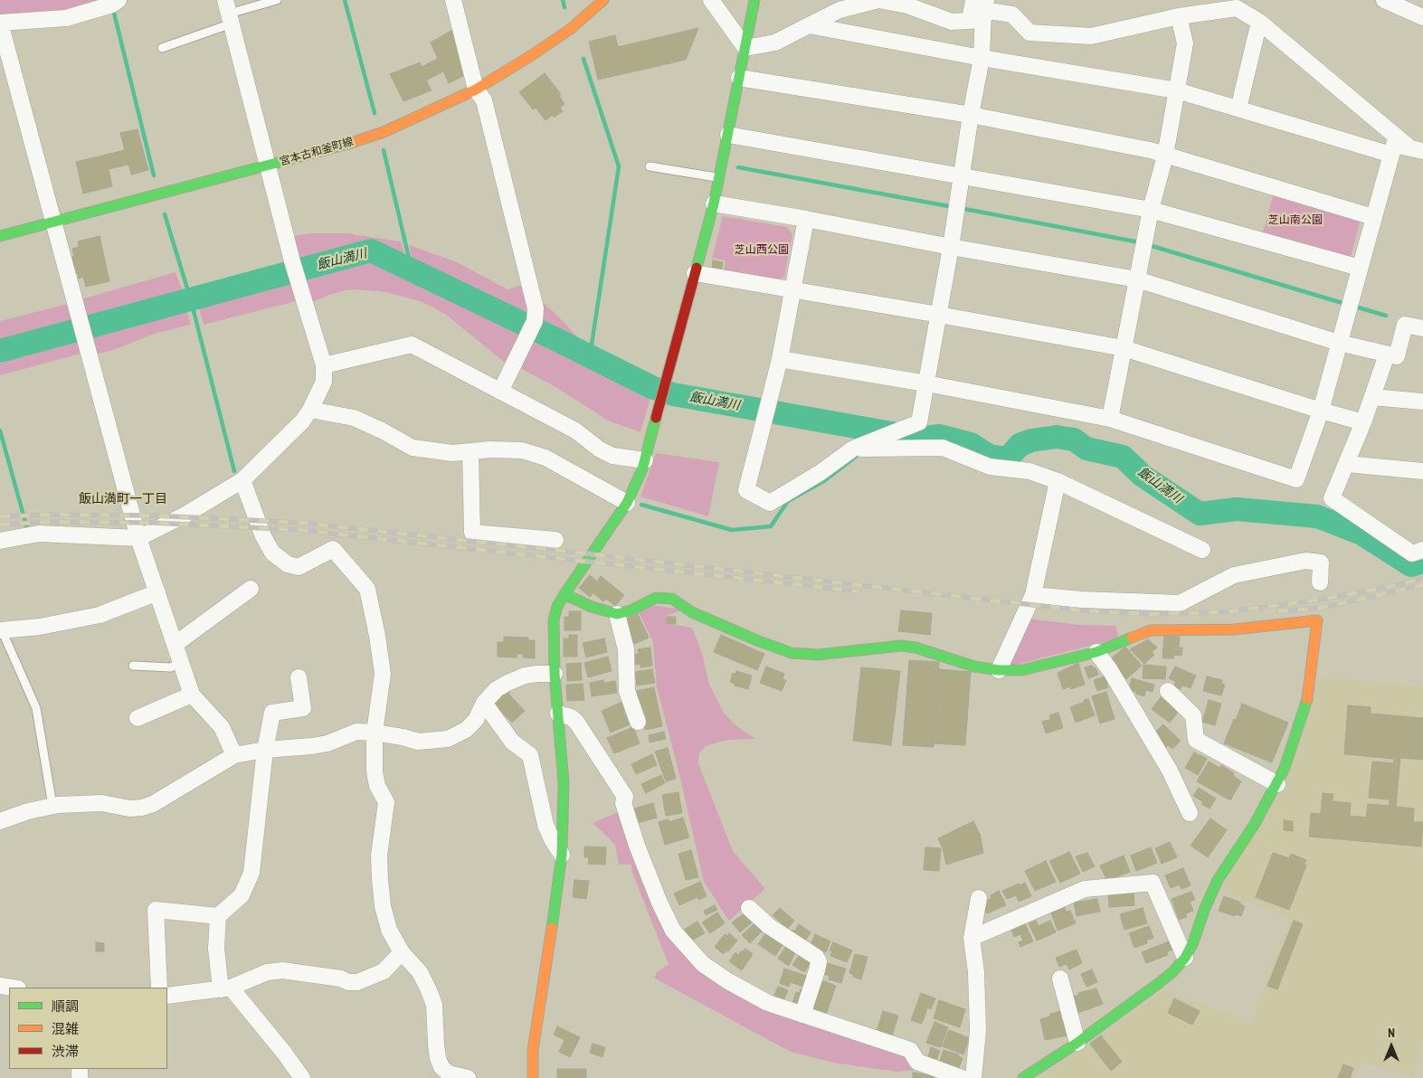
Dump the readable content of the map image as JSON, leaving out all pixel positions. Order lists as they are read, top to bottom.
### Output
{
  "streets": {
    "street": ["宮本古和釜町線"]
  },
  "districts": ["飯山満町一丁目"],
  "water": ["飯山満川"],
  "parks": ["芝山南公園", "芝山西公園"],
  "legend": ["順調", "混雑", "渋滞"],
  "north": "top"
}
